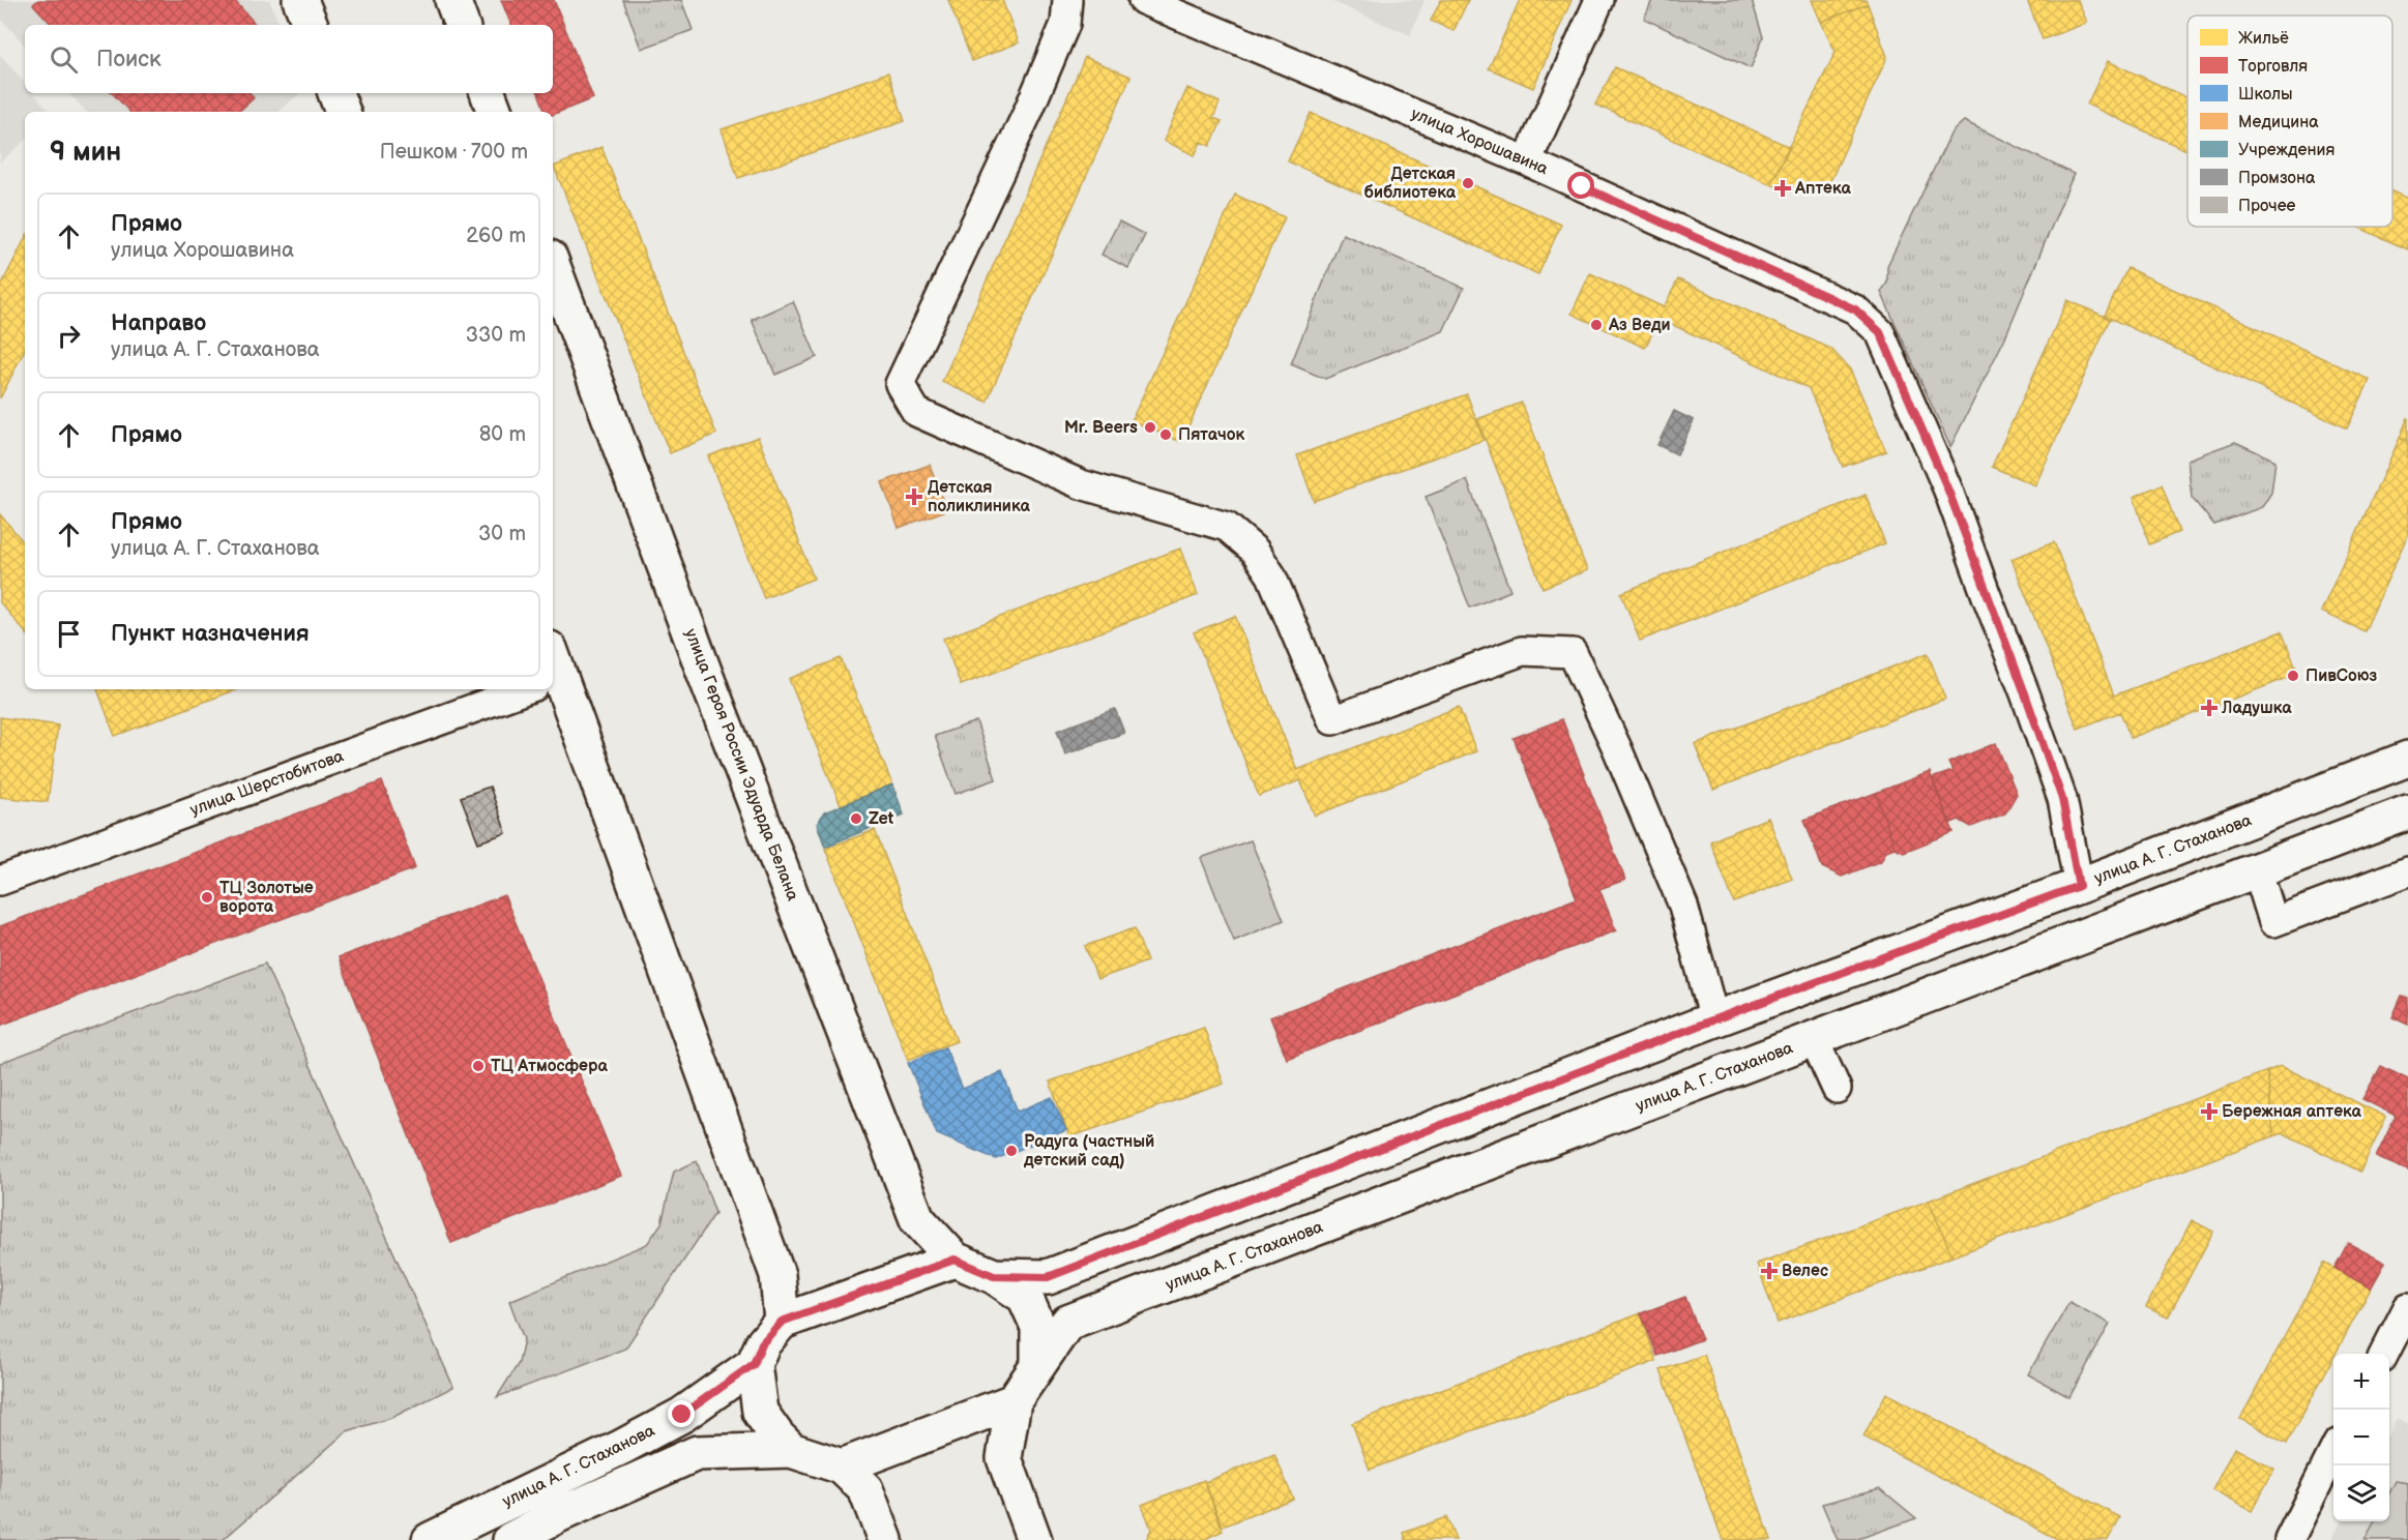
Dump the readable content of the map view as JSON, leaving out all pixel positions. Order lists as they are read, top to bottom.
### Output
{
  "streets": {
    "main road": ["улица Героя России Эдуарда Белана", "улица А. Г. Стаханова"],
    "street": ["улица Хорошавина", "улица Шерстобитова"]
  },
  "crossings": [
    ["улица Хорошавина", "улица А. Г. Стаханова"]
  ],
  "places": {
    "other": [
      "Детская библиотека",
      "Аз Веди",
      "Mr. Beers",
      "Пятачок",
      "ПивСоюз",
      "Zet",
      "ТЦ Золотые ворота",
      "ТЦ Атмосфера",
      "Радуга (частный детский сад)"
    ],
    "health": [
      "Аптека",
      "Детская поликлиника",
      "Ладушка",
      "Бережная аптека",
      "Велес"
    ]
  },
  "legend": [
    "Жильё",
    "Торговля",
    "Школы",
    "Медицина",
    "Учреждения",
    "Промзона",
    "Прочее"
  ],
  "page": {
    "search": "Поиск",
    "heading": ["9 мин", "Пешком · 700 m"],
    "list": [
      ["Прямо", "улица Хорошавина", "260 m"],
      ["Направо", "улица А. Г. Стаханова", "330 m"],
      ["Прямо", "80 m"],
      ["Прямо", "улица А. Г. Стаханова", "30 m"],
      "Пункт назначения"
    ],
    "map_buttons": ["+", "−"]
  }
}
